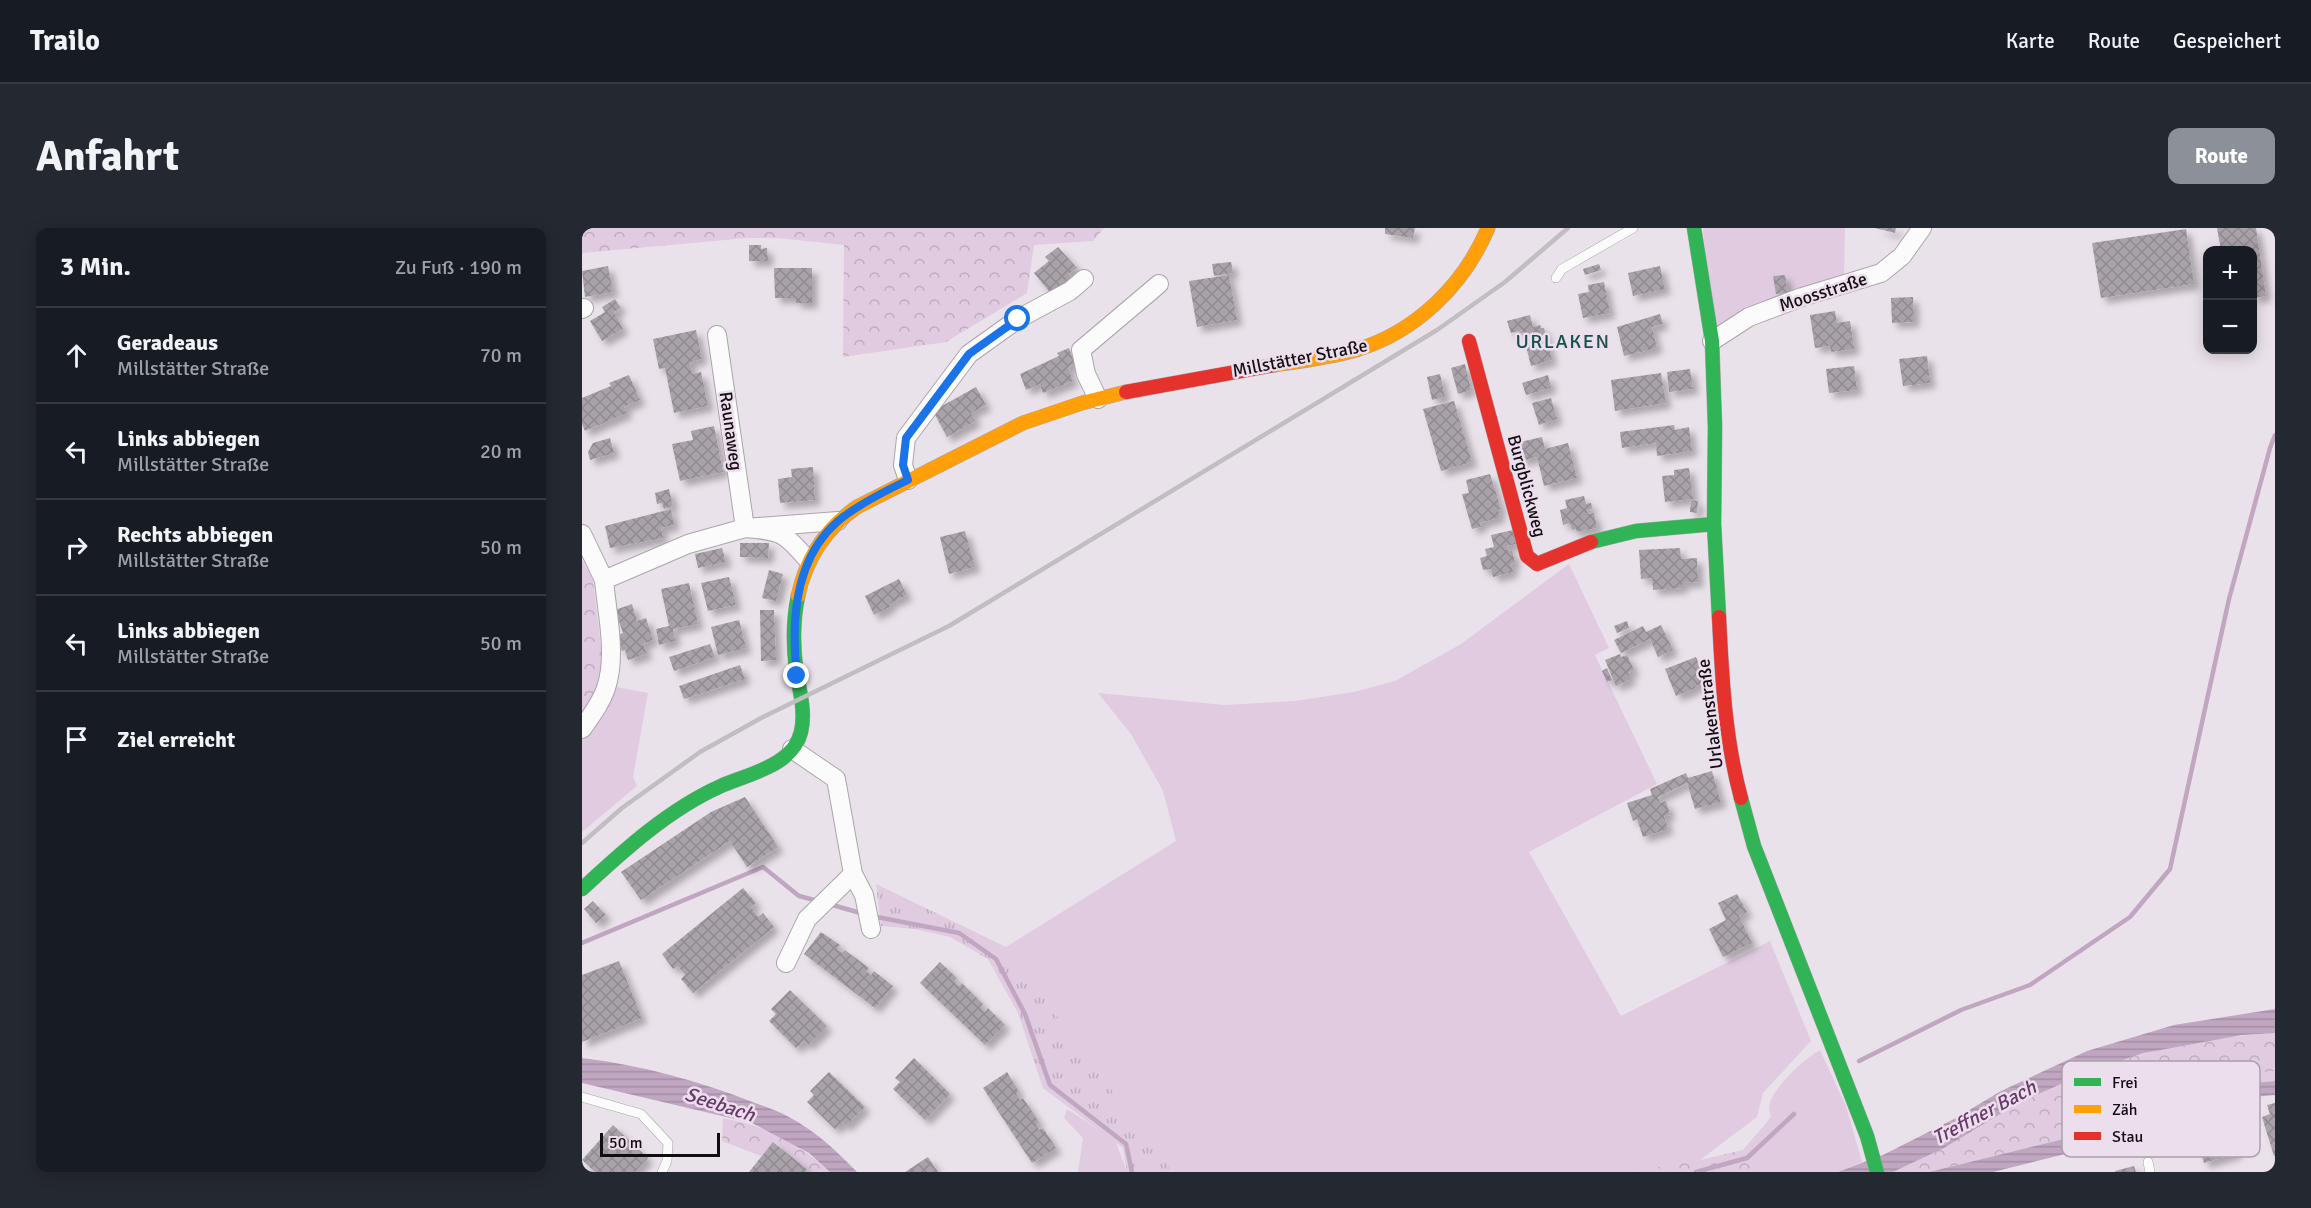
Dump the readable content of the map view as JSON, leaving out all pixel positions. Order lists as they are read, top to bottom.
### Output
{
  "streets": {
    "street": [
      "Moosstraße",
      "Millstätter Straße",
      "Raunaweg",
      "Burgblickweg",
      "Urlakenstraße"
    ]
  },
  "crossings": [
    ["Moosstraße", "Urlakenstraße"],
    ["Burgblickweg", "Urlakenstraße"]
  ],
  "districts": ["URLAKEN"],
  "water": ["Seebach", "Treffner Bach"],
  "legend": ["Frei", "Zäh", "Stau"],
  "scale_bar": "50 m",
  "page": {
    "header": "Trailo",
    "nav": ["Karte", "Route", "Gespeichert"],
    "buttons": "Route",
    "title": "Anfahrt",
    "heading": ["3 Min.", "Zu Fuß · 190 m"],
    "map_buttons": ["+", "−"],
    "list": [
      ["Geradeaus", "Millstätter Straße", "70 m"],
      ["Links abbiegen", "Millstätter Straße", "20 m"],
      ["Rechts abbiegen", "Millstätter Straße", "50 m"],
      ["Links abbiegen", "Millstätter Straße", "50 m"],
      "Ziel erreicht"
    ],
    "scale": "50 m"
  }
}
